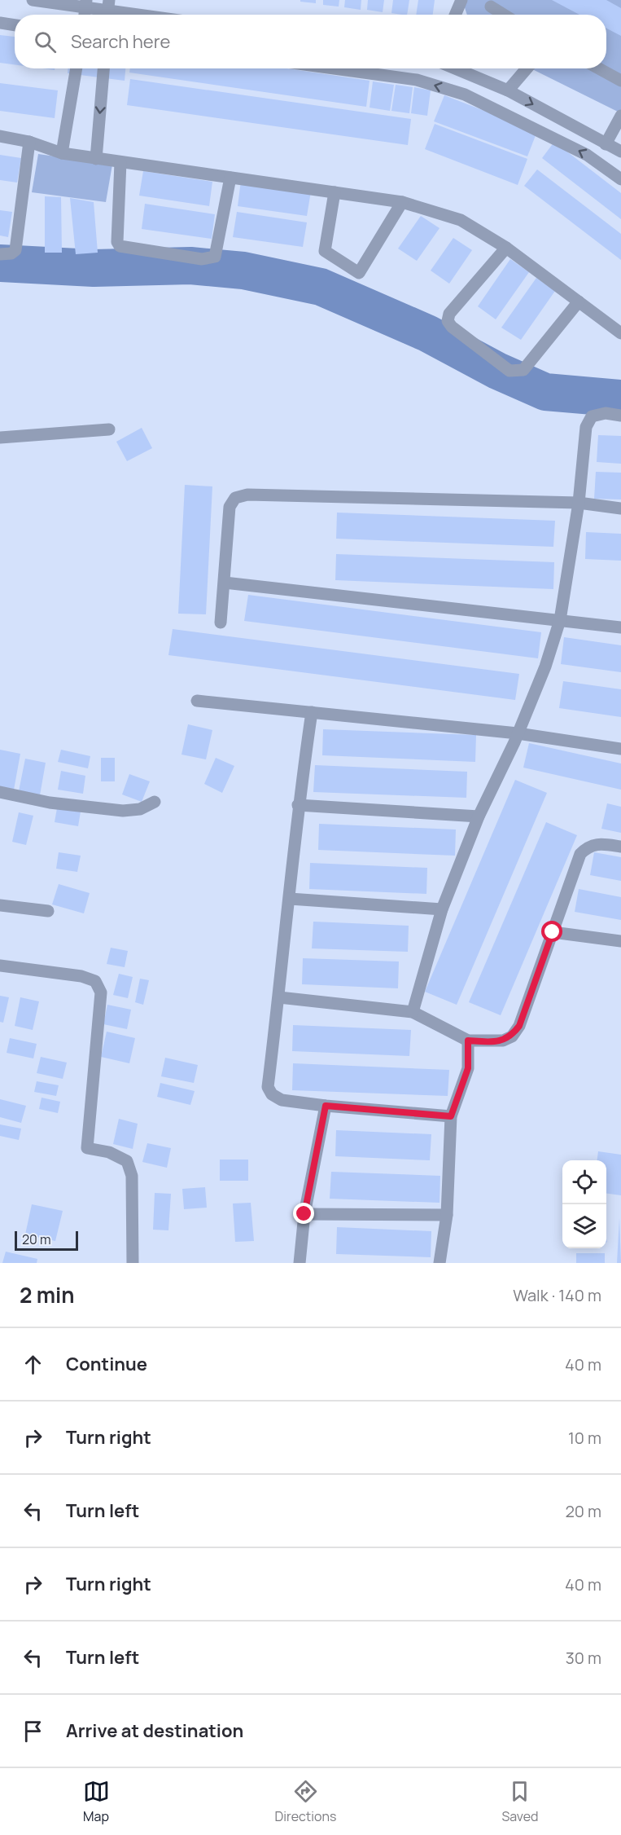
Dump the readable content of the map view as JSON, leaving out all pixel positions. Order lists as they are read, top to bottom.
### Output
{
  "scale_bar": "20 m",
  "page": {
    "search": "Search here",
    "scale": "20 m",
    "heading": ["2 min", "Walk · 140 m"],
    "list": [
      ["Continue", "40 m"],
      ["Turn right", "10 m"],
      ["Turn left", "20 m"],
      ["Turn right", "40 m"],
      ["Turn left", "30 m"],
      "Arrive at destination"
    ],
    "nav": ["Map", "Directions", "Saved"]
  }
}
